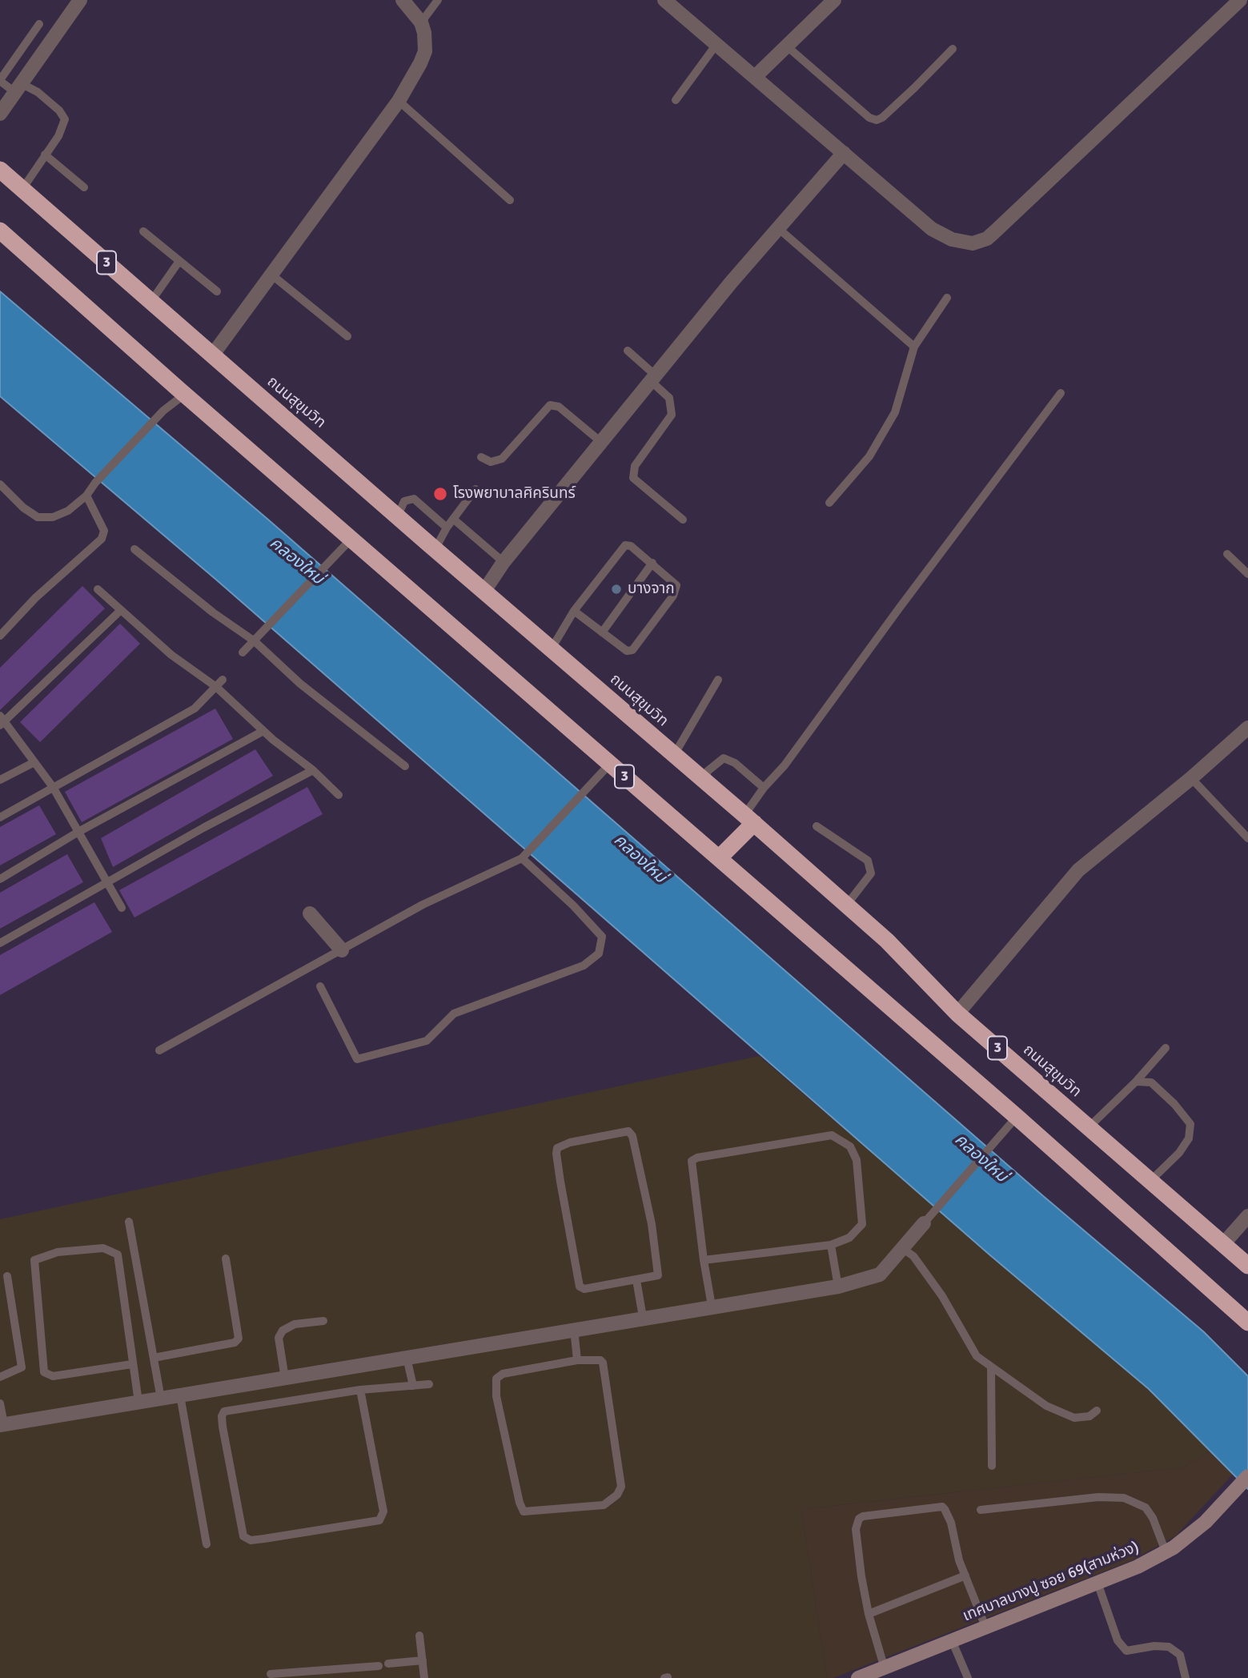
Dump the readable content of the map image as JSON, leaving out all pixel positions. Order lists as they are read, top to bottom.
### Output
{
  "streets": {
    "highway": ["3", "ถนนสุขุมวิท"],
    "street": ["เทศบาลบางปู ซอย 69(สามห่วง)"]
  },
  "water": ["คลองใหม่"],
  "places": ["โรงพยาบาลศิครินทร์", "บางจาก"]
}
